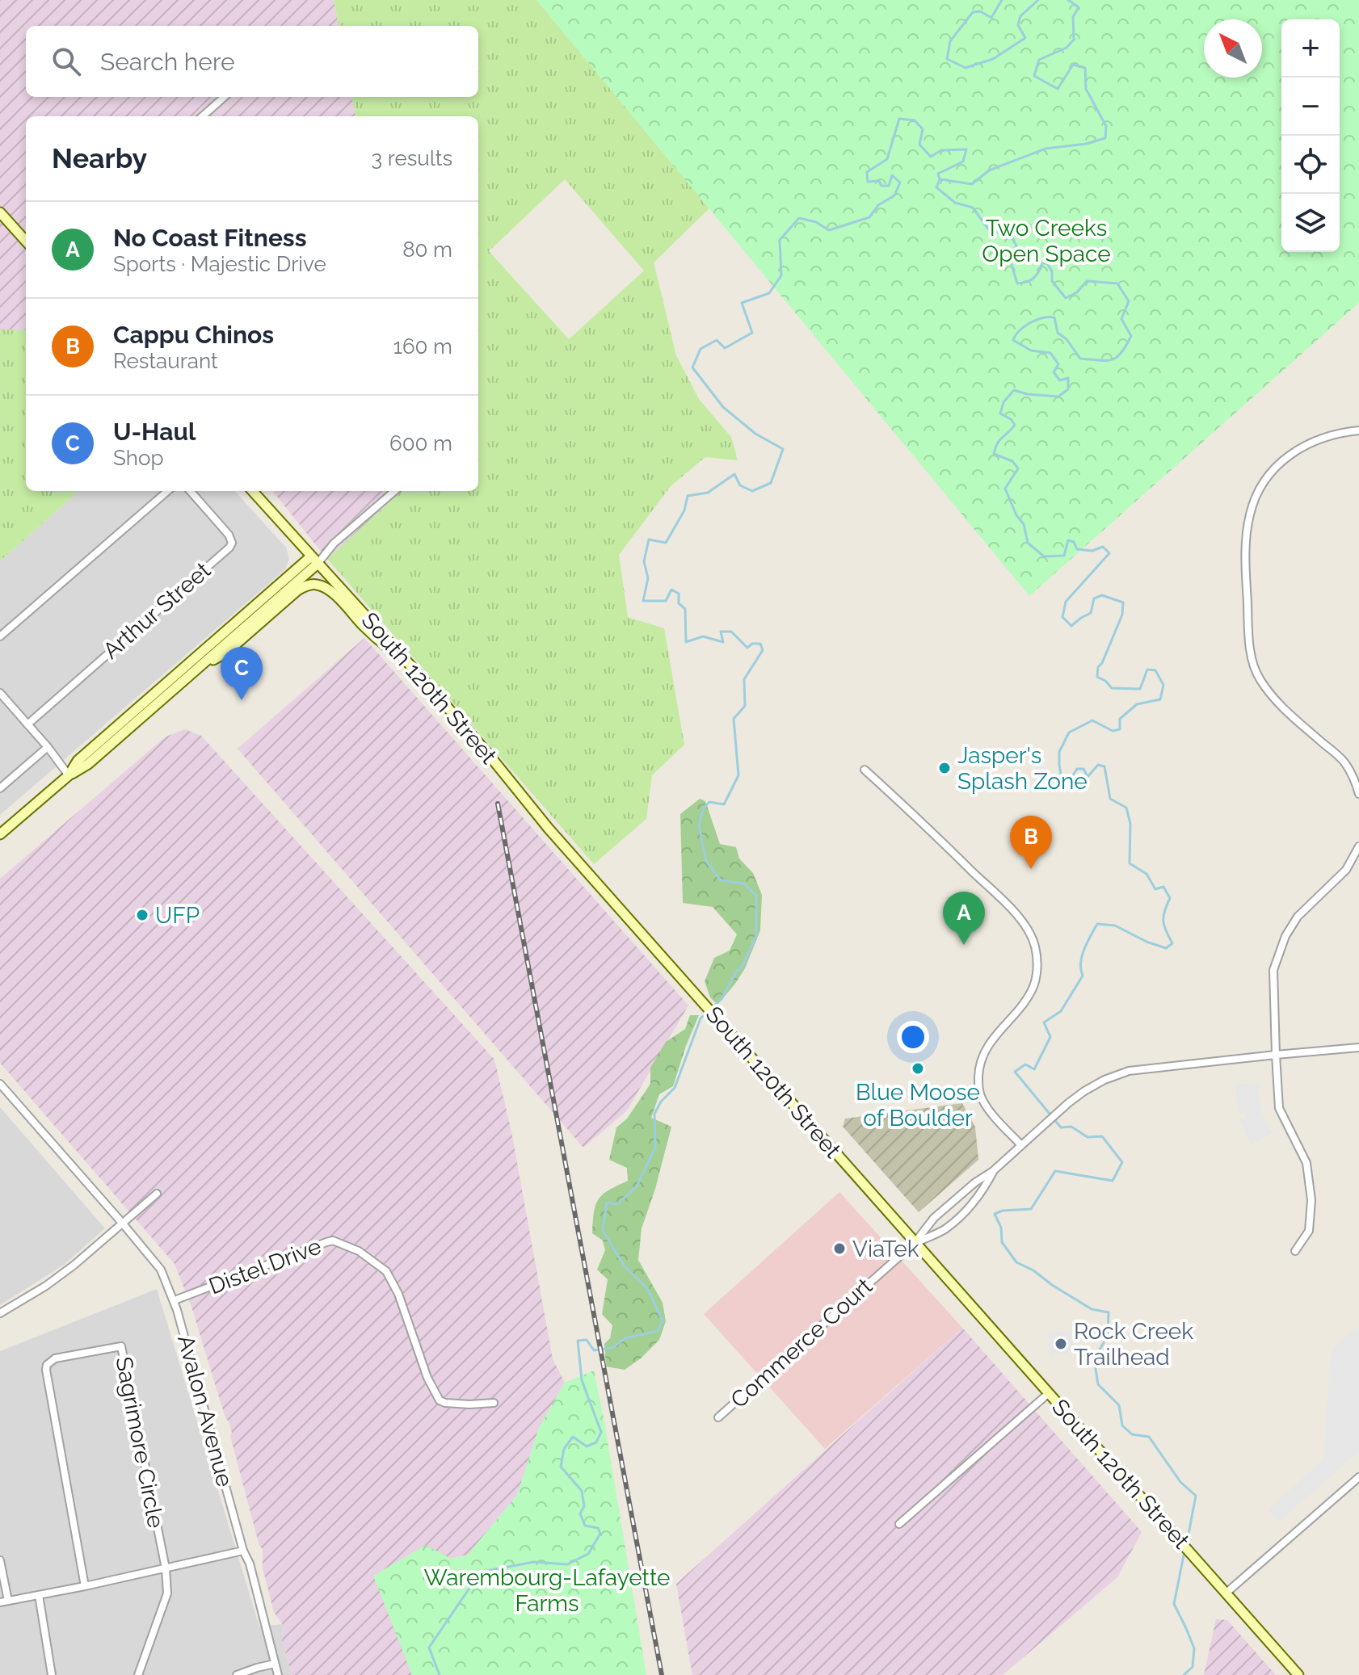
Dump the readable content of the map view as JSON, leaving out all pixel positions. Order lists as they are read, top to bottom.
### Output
{
  "streets": {
    "main road": ["South 120th Street"],
    "street": [
      "Arthur Street",
      "Distel Drive",
      "Commerce Court",
      "Avalon Avenue",
      "Sagrimore Circle"
    ]
  },
  "crossings": [
    ["South 120th Street", "Commerce Court"],
    ["Distel Drive", "Avalon Avenue"]
  ],
  "parks": ["Two Creeks Open Space", "Warembourg-Lafayette Farms"],
  "places": [
    "Jasper's Splash Zone",
    "UFP",
    "Blue Moose of Boulder",
    "ViaTek",
    "Rock Creek Trailhead"
  ],
  "north": "top left",
  "page": {
    "map_buttons": ["+", "−"],
    "search": "Search here",
    "heading": ["Nearby", "3 results"],
    "list": [
      {
        "mark": "A",
        "name": "No Coast Fitness",
        "note": "Sports · Majestic Drive",
        "value": "80 m"
      },
      {
        "mark": "B",
        "name": "Cappu Chinos",
        "note": "Restaurant",
        "value": "160 m"
      },
      {
        "mark": "C",
        "name": "U-Haul",
        "note": "Shop",
        "value": "600 m"
      }
    ],
    "pins": ["C", "B", "A"]
  }
}
